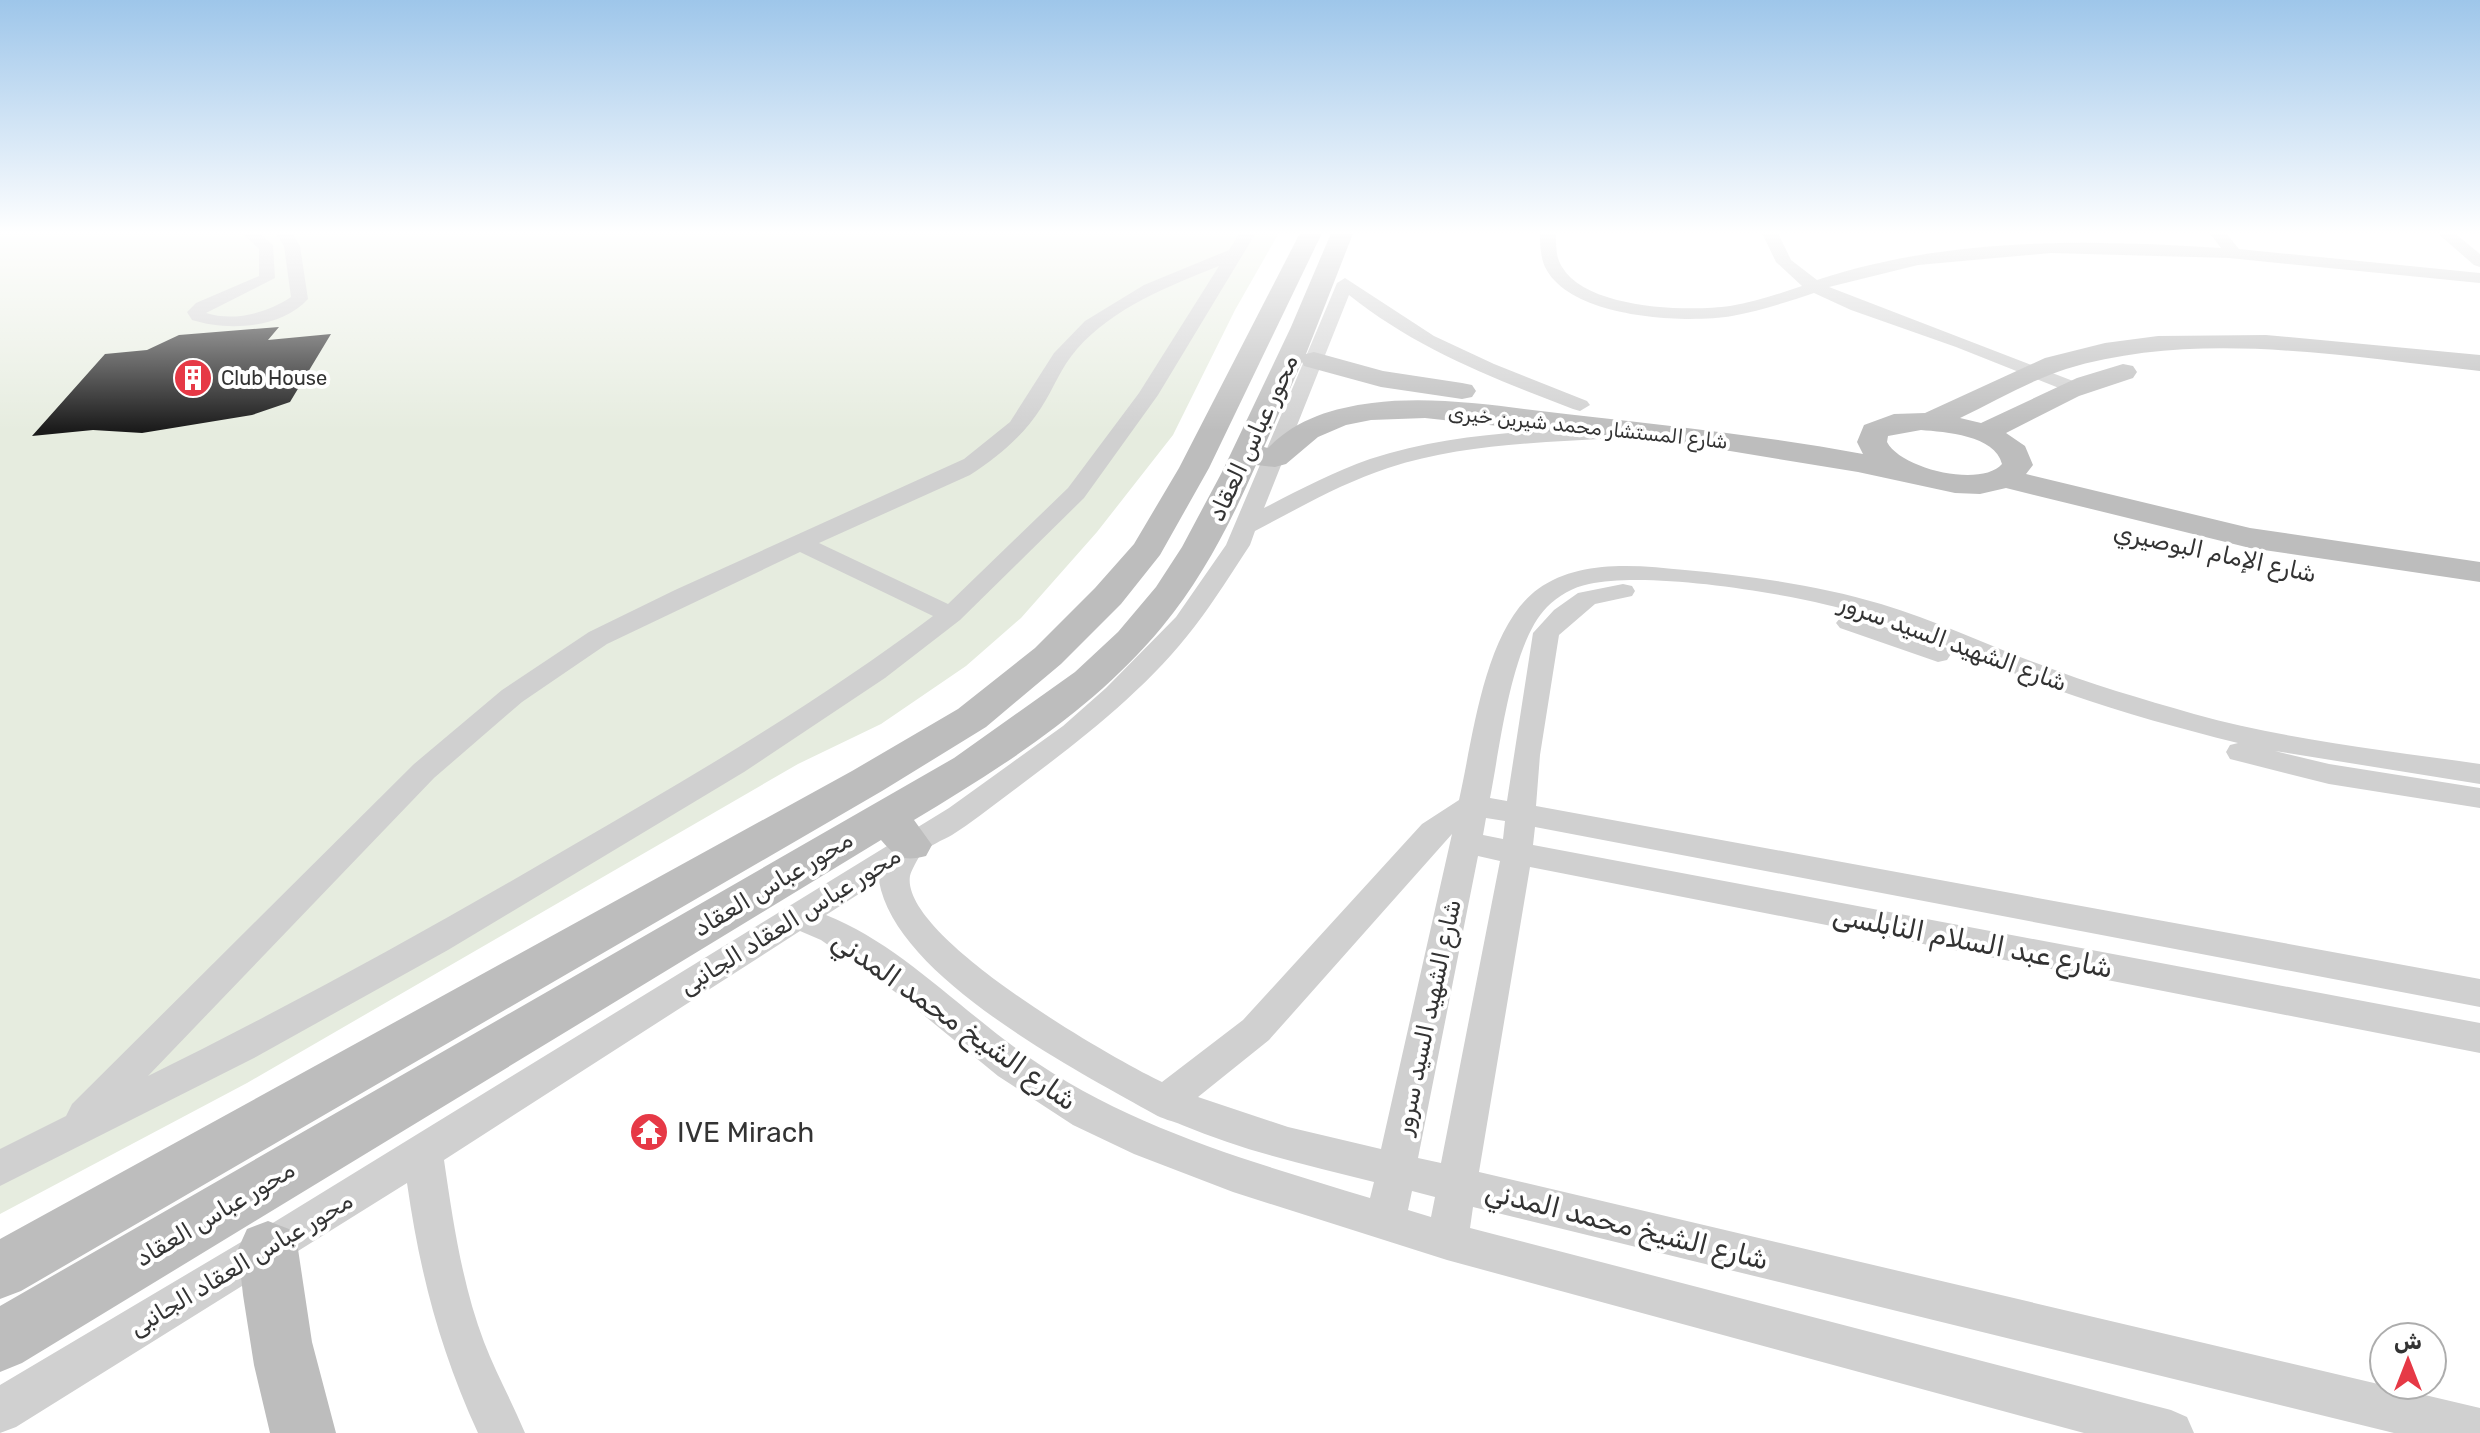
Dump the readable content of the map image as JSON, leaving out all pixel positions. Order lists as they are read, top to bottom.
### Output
{
  "streets": {
    "street": [
      "شارع المستشار محمد شيرين خيرى",
      "محور عباس العقاد",
      "شارع الإمام البوصيري",
      "شارع الشهيد السيد سرور",
      "محور عباس العقاد الجانبى",
      "شارع عبد السلام النابلسى",
      "شارع الشيخ محمد المدني"
    ]
  },
  "crossings": [
    ["شارع المستشار محمد شيرين خيرى", "محور عباس العقاد"],
    ["شارع المستشار محمد شيرين خيرى", "محور عباس العقاد الجانبى"],
    ["محور عباس العقاد", "محور عباس العقاد الجانبى"],
    ["محور عباس العقاد", "شارع الشيخ محمد المدني"],
    ["شارع الشهيد السيد سرور", "شارع عبد السلام النابلسى"],
    ["شارع الشهيد السيد سرور", "شارع الشيخ محمد المدني"],
    ["محور عباس العقاد الجانبى", "شارع الشيخ محمد المدني"]
  ],
  "places": {
    "building": ["Club House"],
    "temple": ["IVE Mirach"]
  },
  "north": "top"
}
